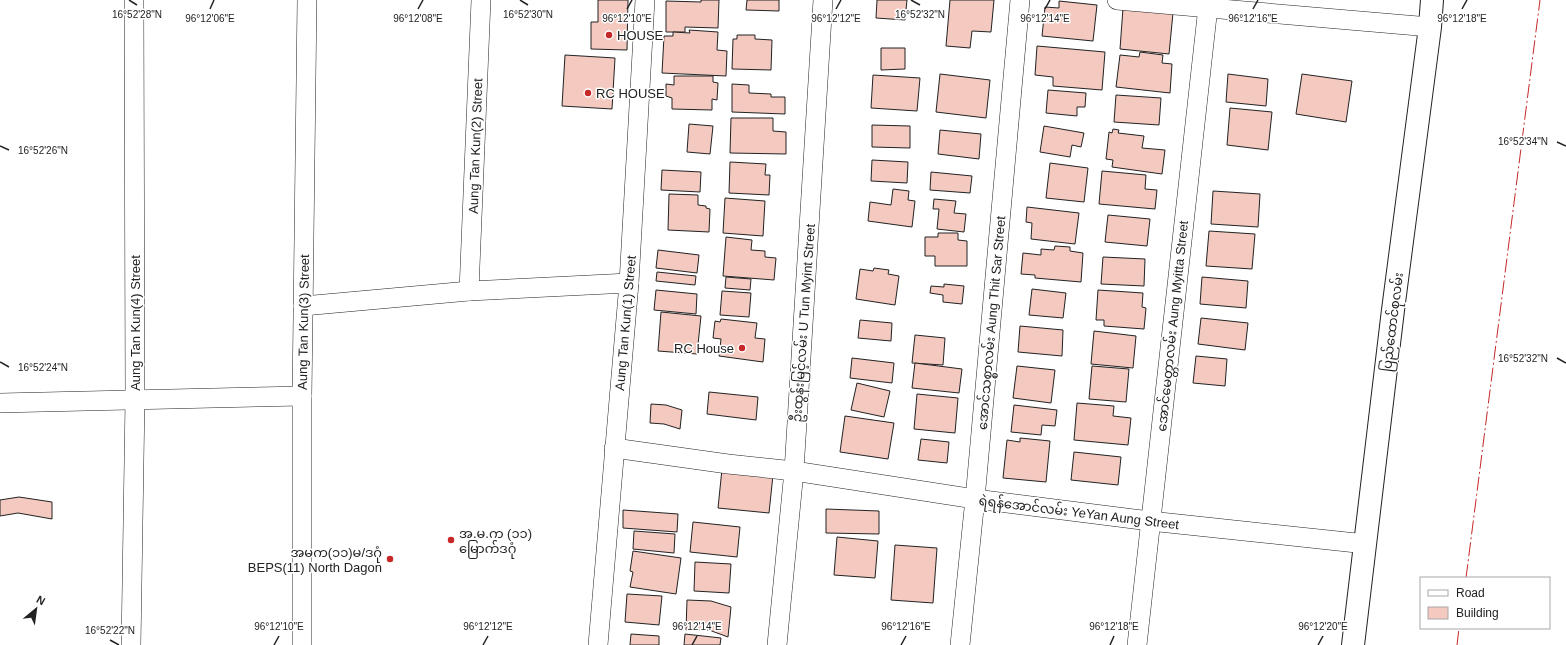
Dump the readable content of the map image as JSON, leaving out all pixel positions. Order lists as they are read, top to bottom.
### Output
{
  "streets": {
    "main road": ["ပြည်ထောင်စုလမ်း"],
    "street": [
      "Aung Tan Kun(2) Street",
      "Aung Tan Kun(3) Street",
      "Aung Tan Kun(4) Street",
      "Aung Tan Kun(1) Street",
      "ဦးထွန်းမြင့်လမ်း U Tun Myint Street",
      "အောင်သစ္စာလမ်း Aung Thit Sar Street",
      "အောင်မေတ္တာလမ်း Aung Myitta Street",
      "ရဲရန်အောင်လမ်း YeYan Aung Street"
    ]
  },
  "crossings": [
    ["ပြည်ထောင်စုလမ်း", "ရဲရန်အောင်လမ်း YeYan Aung Street"],
    ["Aung Tan Kun(1) Street", "ရဲရန်အောင်လမ်း YeYan Aung Street"],
    ["ဦးထွန်းမြင့်လမ်း U Tun Myint Street", "ရဲရန်အောင်လမ်း YeYan Aung Street"],
    ["အောင်သစ္စာလမ်း Aung Thit Sar Street", "ရဲရန်အောင်လမ်း YeYan Aung Street"],
    ["အောင်မေတ္တာလမ်း Aung Myitta Street", "ရဲရန်အောင်လမ်း YeYan Aung Street"]
  ],
  "places": [
    "HOUSE",
    "RC HOUSE",
    "RC House",
    "အ.မ.က (၁၁) မြောက်ဒဂုံ",
    "အမက(၁၁)မ/ဒဂုံ BEPS(11) North Dagon"
  ],
  "legend": ["Road", "Building"],
  "north": "top right",
  "coordinates": [
    "16°52'28\"N",
    "16°52'30\"N",
    "16°52'32\"N",
    "96°12'06\"E",
    "96°12'08\"E",
    "96°12'10\"E",
    "96°12'12\"E",
    "96°12'14\"E",
    "96°12'16\"E",
    "96°12'18\"E",
    "16°52'34\"N",
    "16°52'26\"N",
    "16°52'24\"N",
    "96°12'20\"E",
    "16°52'22\"N"
  ]
}
